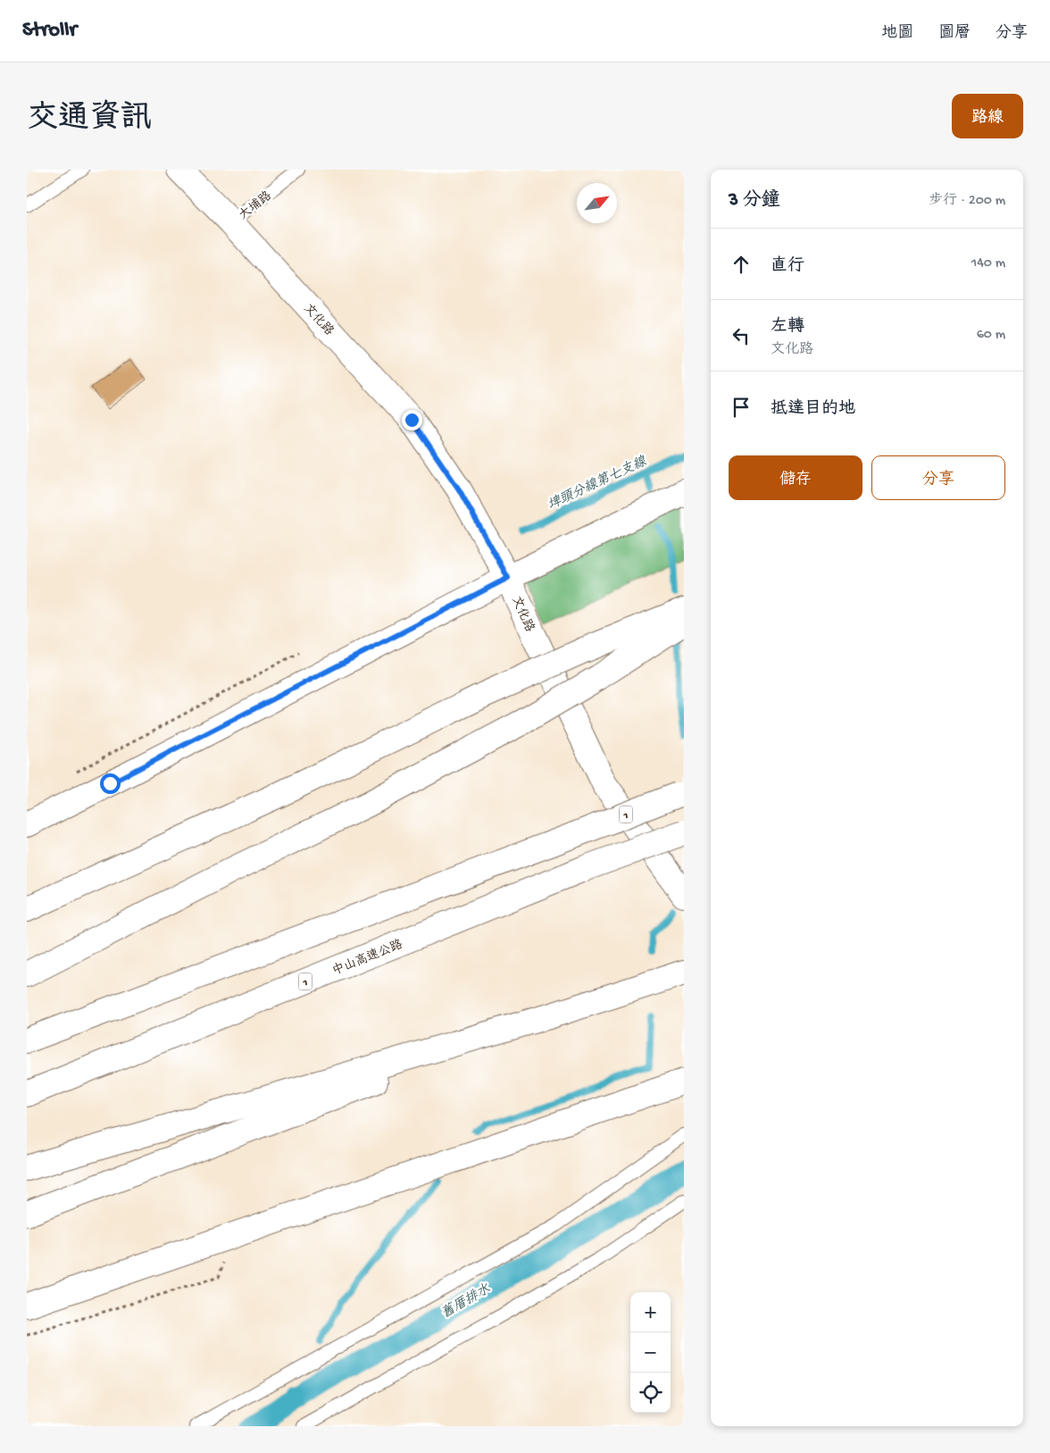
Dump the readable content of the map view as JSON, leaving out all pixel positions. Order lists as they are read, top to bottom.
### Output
{
  "streets": {
    "main road": ["文化路", "1", "中山高速公路"],
    "lane": ["大埔路"]
  },
  "crossings": [
    ["大埔路", "文化路"]
  ],
  "water": ["埤頭分線第七支線", "舊厝排水"],
  "north": "top right",
  "page": {
    "header": "Strollr",
    "nav": ["地圖", "圖層", "分享"],
    "title": "交通資訊",
    "buttons": [
      "路線",
      ["儲存", "分享"]
    ],
    "heading": ["3 分鐘", "步行 · 200 m"],
    "list": [
      ["直行", "140 m"],
      ["左轉", "文化路", "60 m"],
      "抵達目的地"
    ],
    "map_buttons": ["+", "−"]
  }
}
